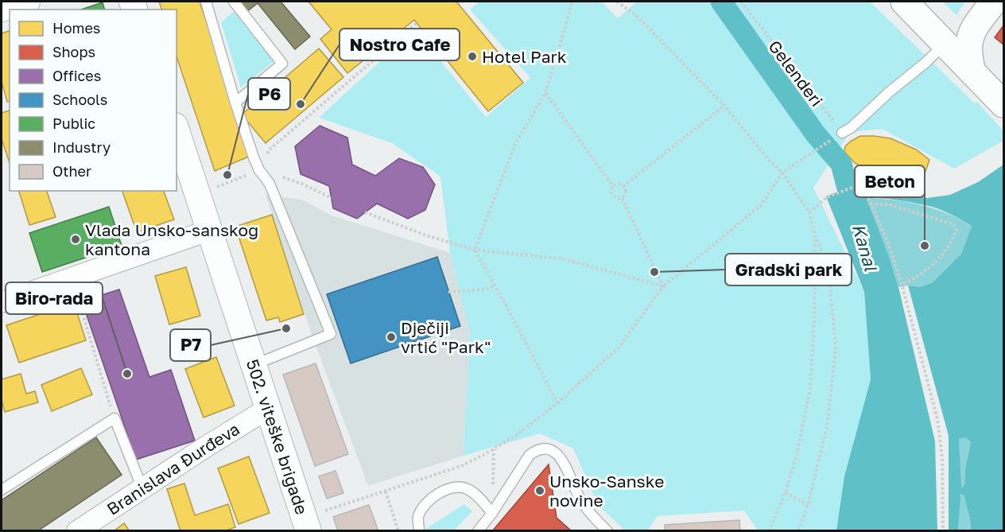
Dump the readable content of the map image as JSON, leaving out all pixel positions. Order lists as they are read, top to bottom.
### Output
{
  "streets": {
    "street": ["502. viteške brigade", "Branislava Đurđeva"],
    "path": ["Gelenderi"]
  },
  "crossings": [
    ["502. viteške brigade", "Branislava Đurđeva"]
  ],
  "water": ["Kanal"],
  "places": [
    "Hotel Park",
    "Nostro Cafe",
    "P6",
    "Vlada Unsko-sanskog kantona",
    "Beton",
    "Gradski park",
    "P7",
    "Dječiji vrtić \"Park\"",
    "Biro-rada",
    "Unsko-Sanske novine"
  ],
  "legend": [
    "Homes",
    "Shops",
    "Offices",
    "Schools",
    "Public",
    "Industry",
    "Other"
  ]
}
